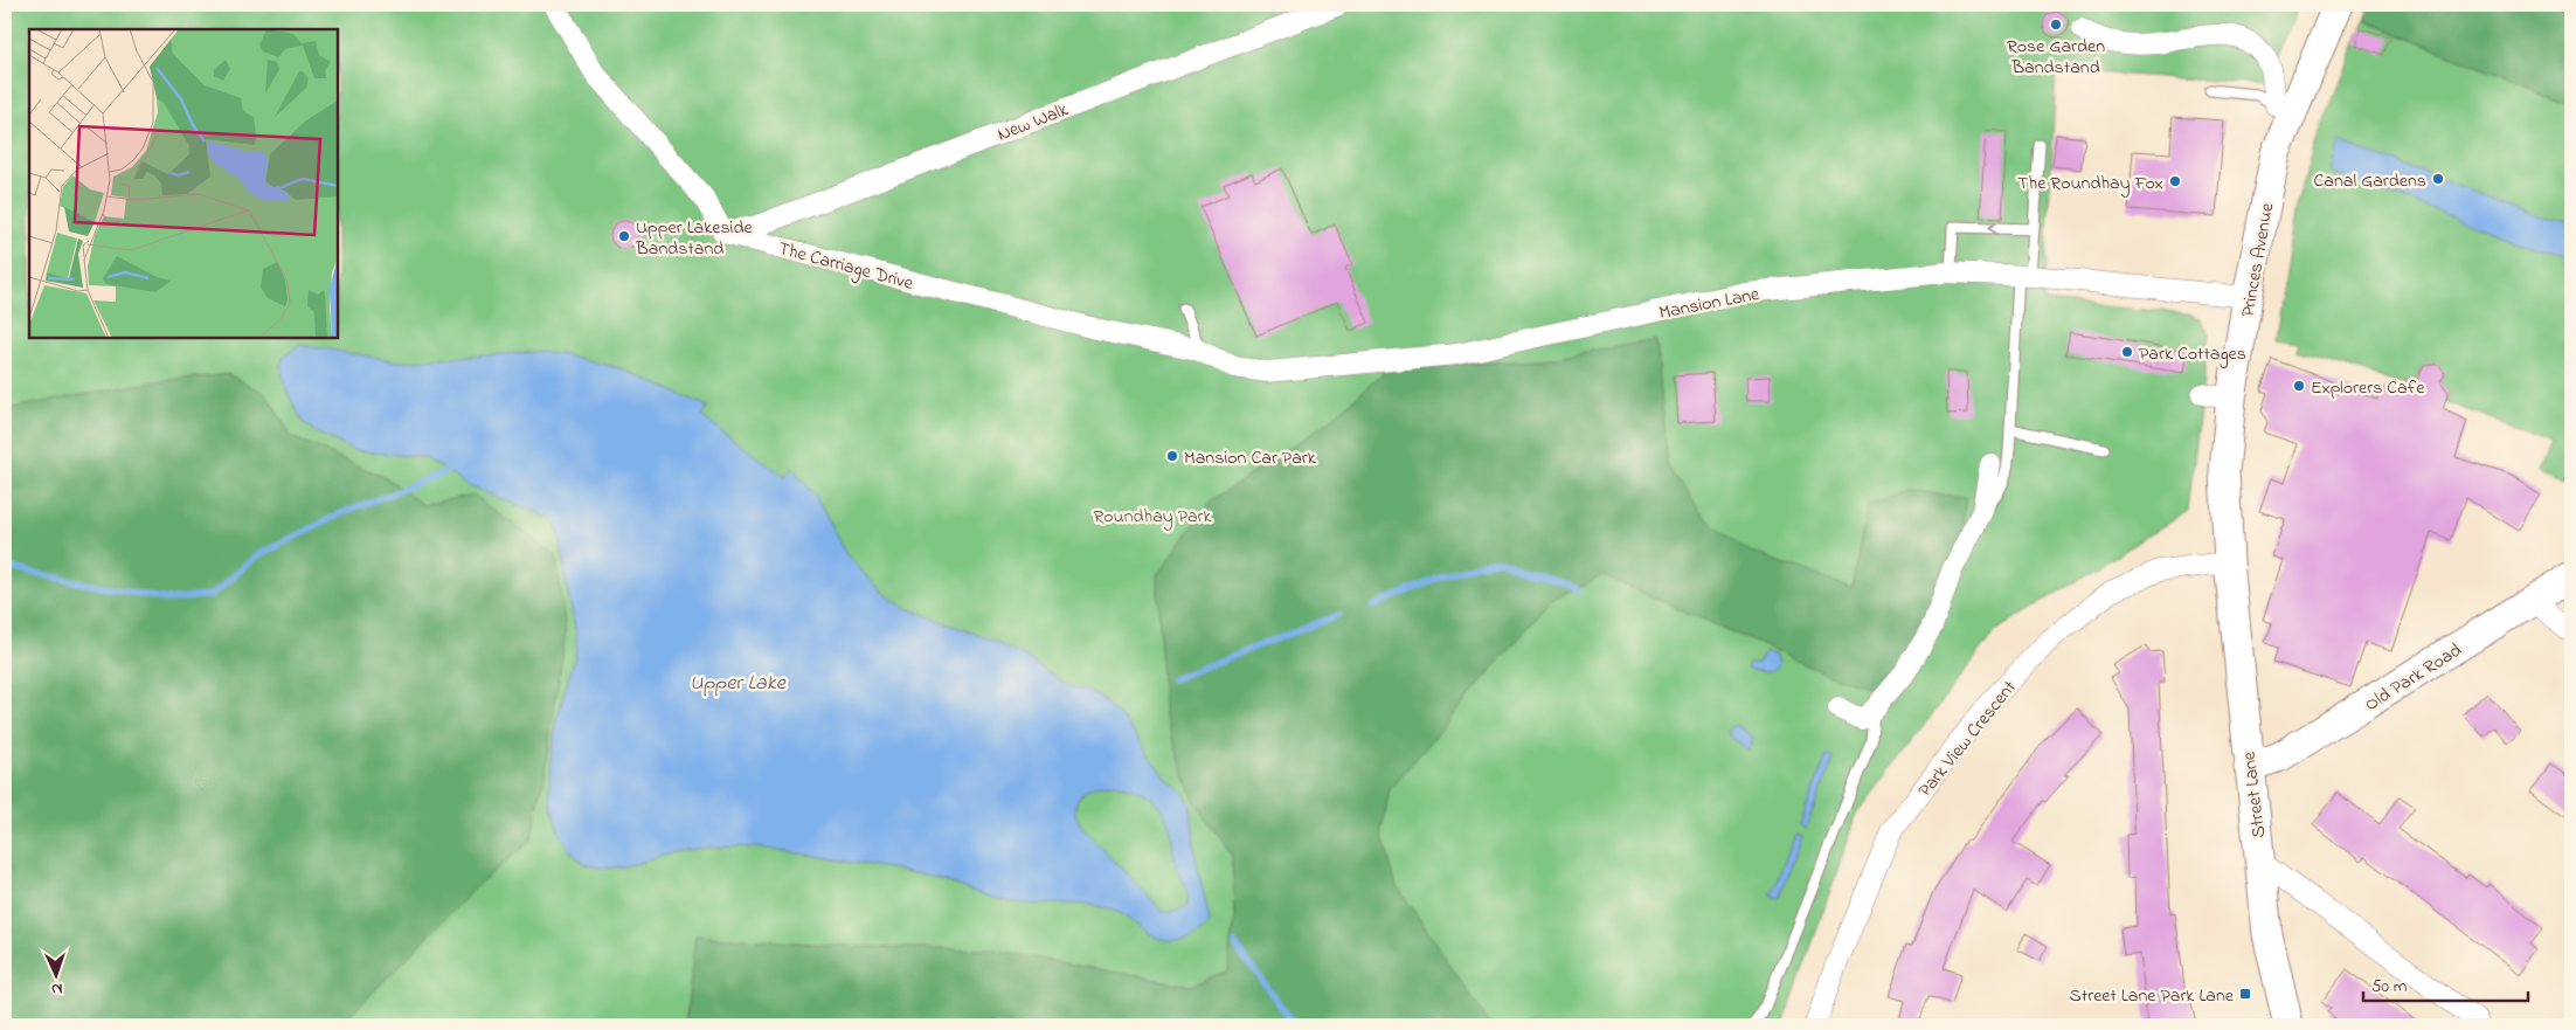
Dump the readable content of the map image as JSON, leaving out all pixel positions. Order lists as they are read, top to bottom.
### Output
{
  "streets": {
    "street": [
      "New Walk",
      "Princes Avenue",
      "The Carriage Drive",
      "Mansion Lane",
      "Old Park Road",
      "Park View Crescent",
      "Street Lane"
    ]
  },
  "crossings": [
    ["New Walk", "The Carriage Drive"],
    ["Princes Avenue", "Mansion Lane"],
    ["Princes Avenue", "Park View Crescent"],
    ["Princes Avenue", "Street Lane"],
    ["The Carriage Drive", "Mansion Lane"],
    ["Old Park Road", "Street Lane"],
    ["Park View Crescent", "Street Lane"]
  ],
  "water": ["Upper Lake"],
  "parks": ["Roundhay Park"],
  "places": {
    "other": [
      "Rose Garden Bandstand",
      "Canal Gardens",
      "The Roundhay Fox",
      "Upper Lakeside Bandstand",
      "Park Cottages",
      "Explorers Cafe",
      "Mansion Car Park"
    ],
    "transit": ["Street Lane Park Lane"]
  },
  "scale_bar": "50 m",
  "north": "bottom"
}
